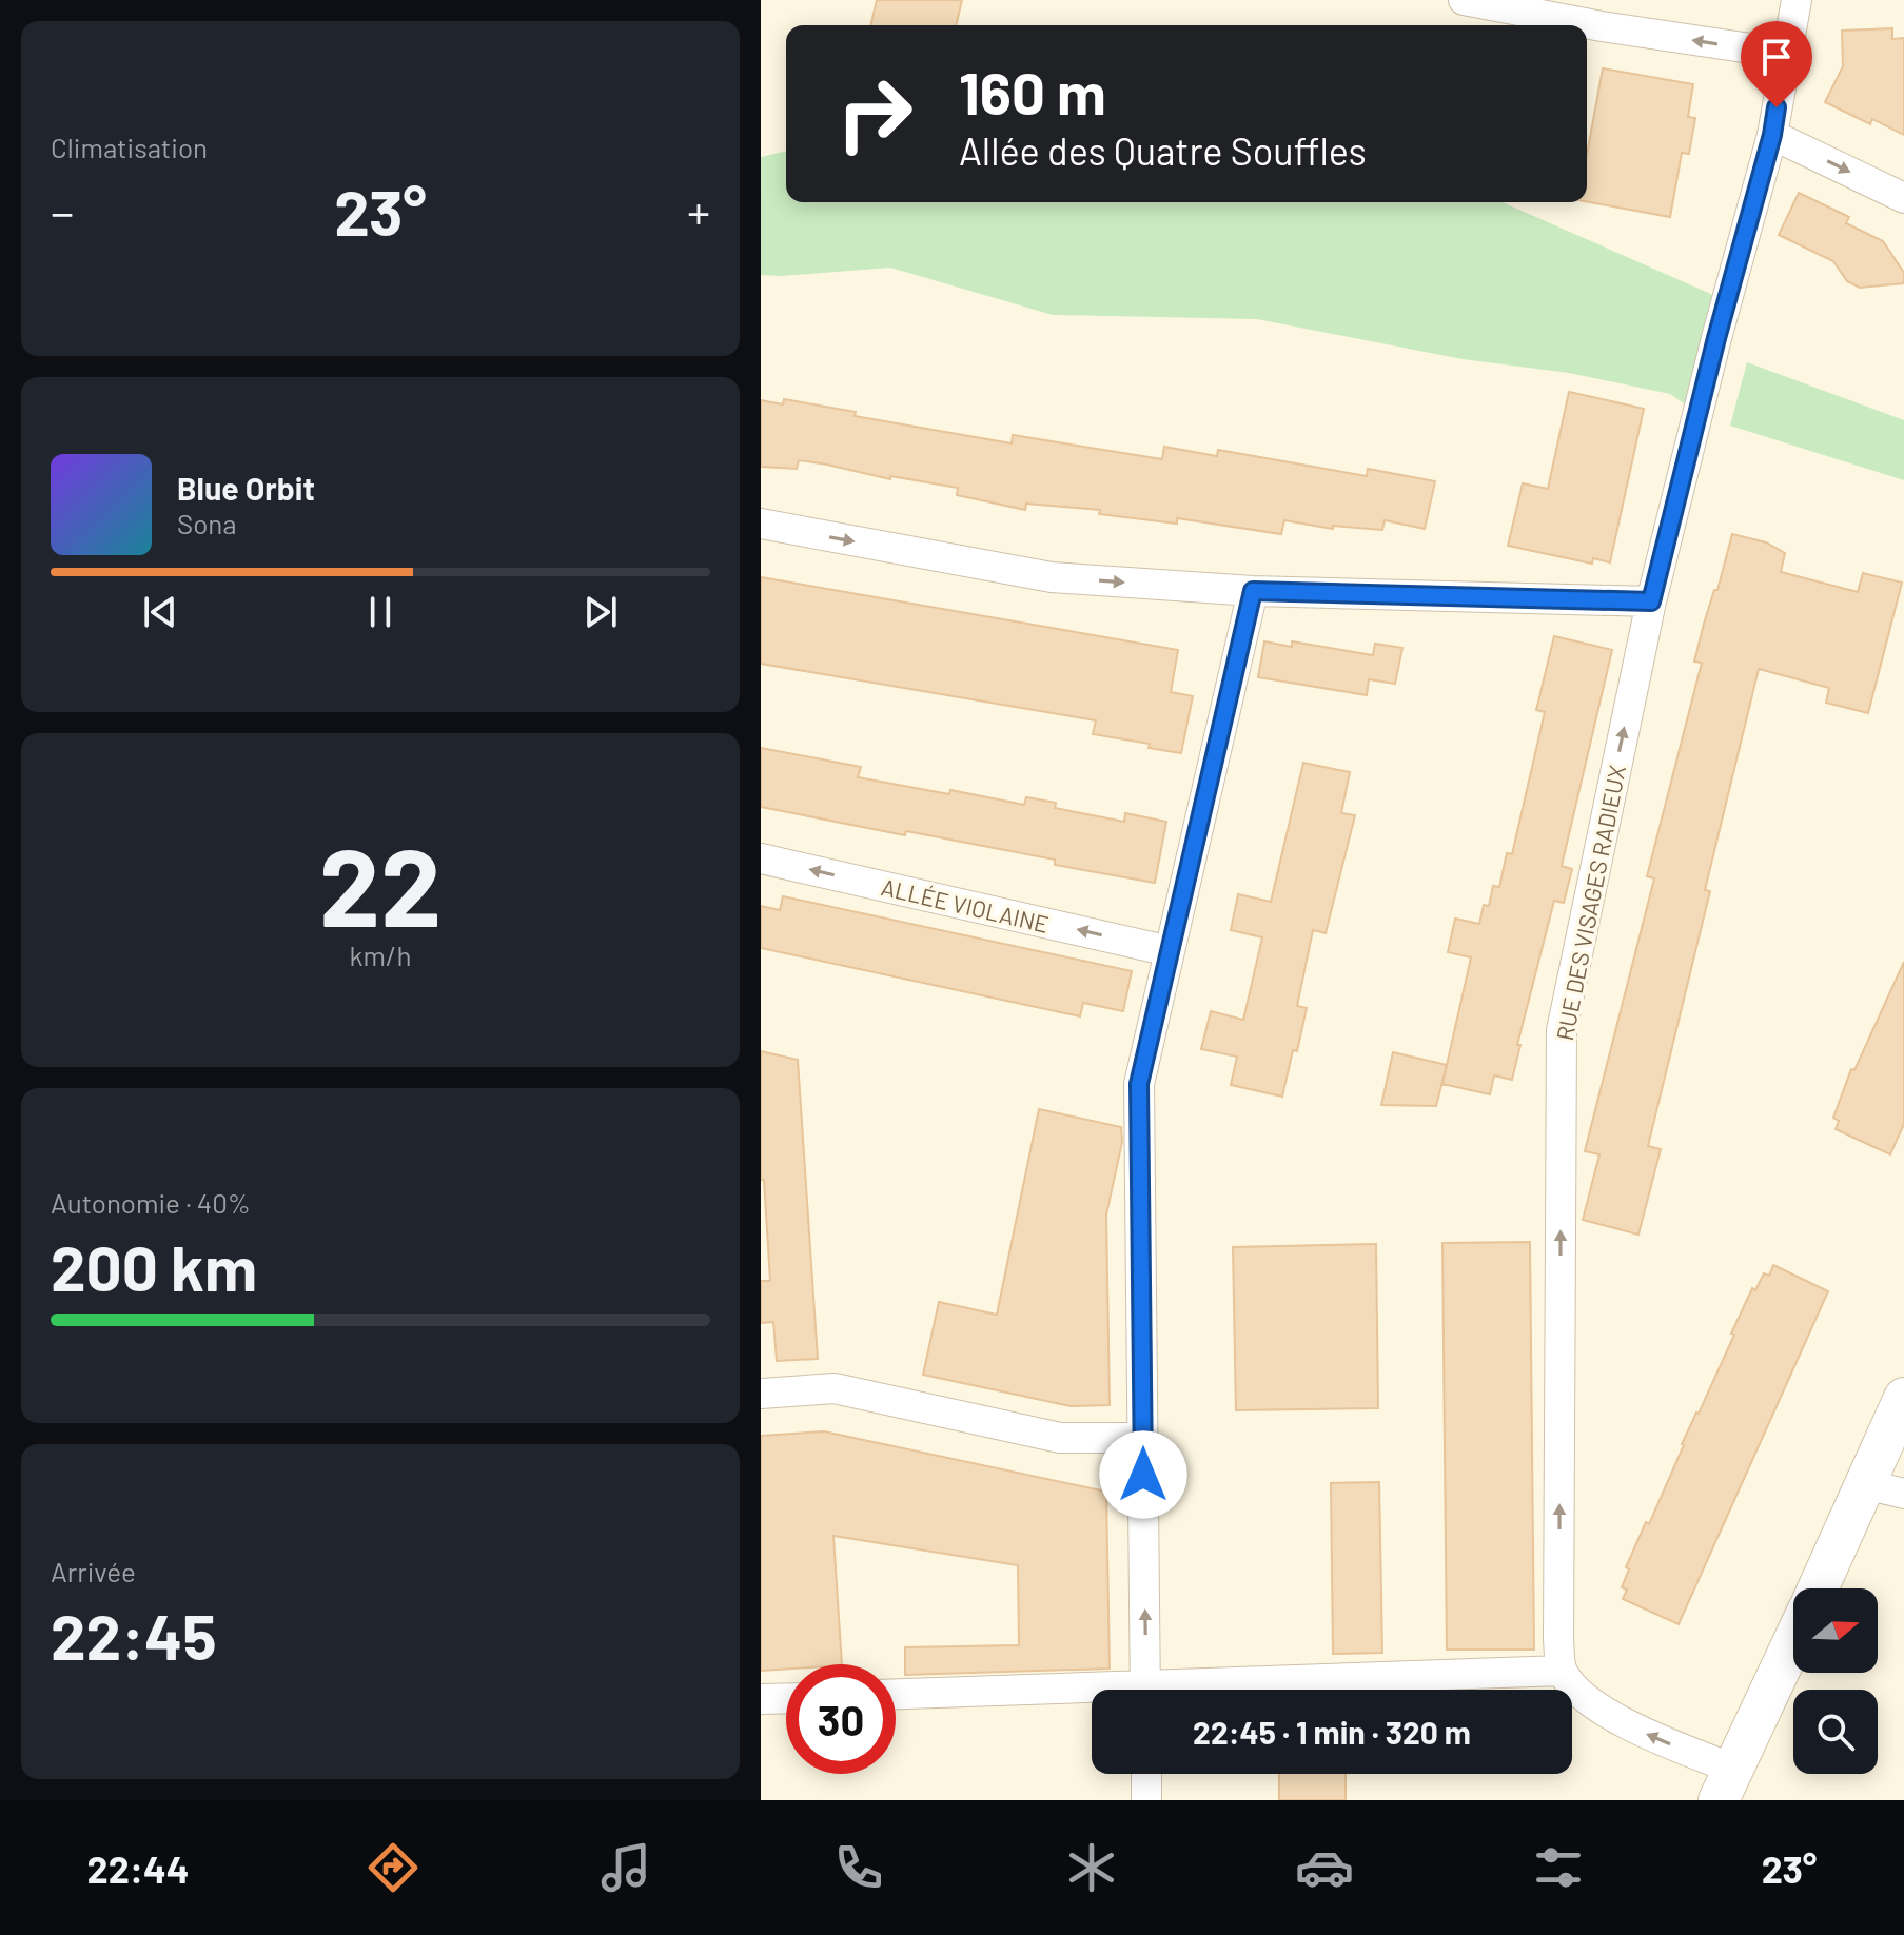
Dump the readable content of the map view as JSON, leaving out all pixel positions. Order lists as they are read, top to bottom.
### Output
{
  "streets": {
    "street": ["RUE DES VISAGES RADIEUX", "ALLÉE VIOLAINE"]
  },
  "one_way": ["RUE DES VISAGES RADIEUX", "ALLÉE VIOLAINE"],
  "north": "right",
  "page": {
    "tile": [
      "Climatisation",
      ["22", "km/h"],
      ["Autonomie · 40%", "200 km"],
      ["Arrivée", "22:45"]
    ],
    "turn": ["160 m", "Allée des Quatre Souffles"],
    "heat": ["−", "23°", "+"],
    "song": ["Blue Orbit", "Sona"],
    "limit": "30",
    "trip": "22:45 · 1 min · 320 m",
    "tabs": ["22:44", "23°"]
  }
}
